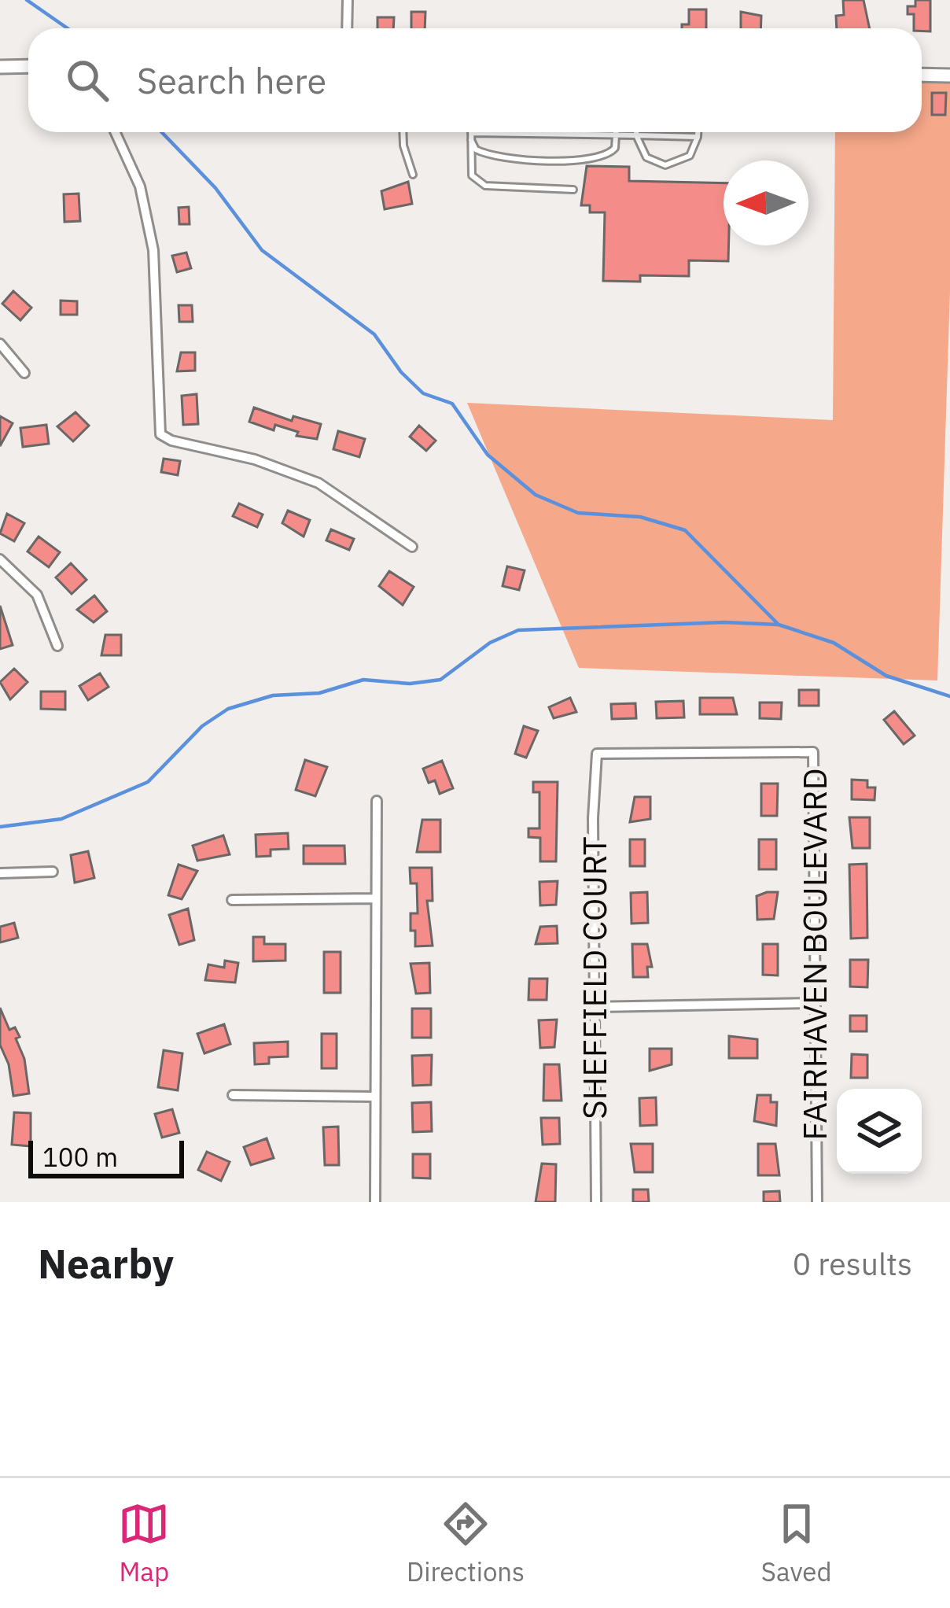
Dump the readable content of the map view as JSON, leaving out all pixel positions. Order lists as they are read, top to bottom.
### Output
{
  "streets": {
    "street": ["FAIRHAVEN BOULEVARD", "SHEFFIELD COURT"]
  },
  "crossings": [
    ["FAIRHAVEN BOULEVARD", "SHEFFIELD COURT"]
  ],
  "scale_bar": "100 m",
  "north": "left",
  "page": {
    "search": "Search here",
    "scale": "100 m",
    "heading": ["Nearby", "0 results"],
    "nav": ["Map", "Directions", "Saved"]
  }
}
